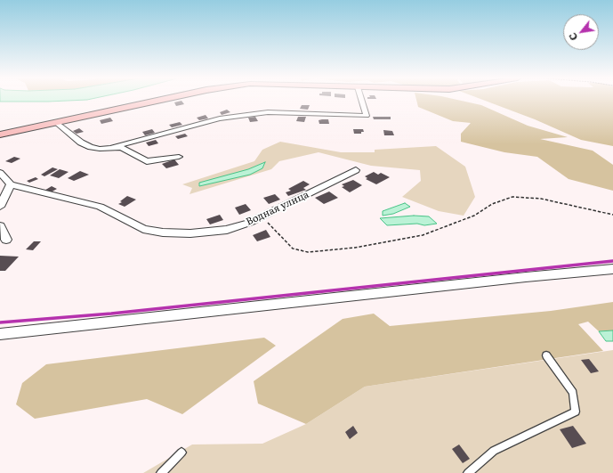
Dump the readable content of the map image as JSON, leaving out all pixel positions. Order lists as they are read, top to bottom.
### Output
{
  "streets": {
    "street": ["Водная улица"]
  },
  "north": "bottom left"
}
